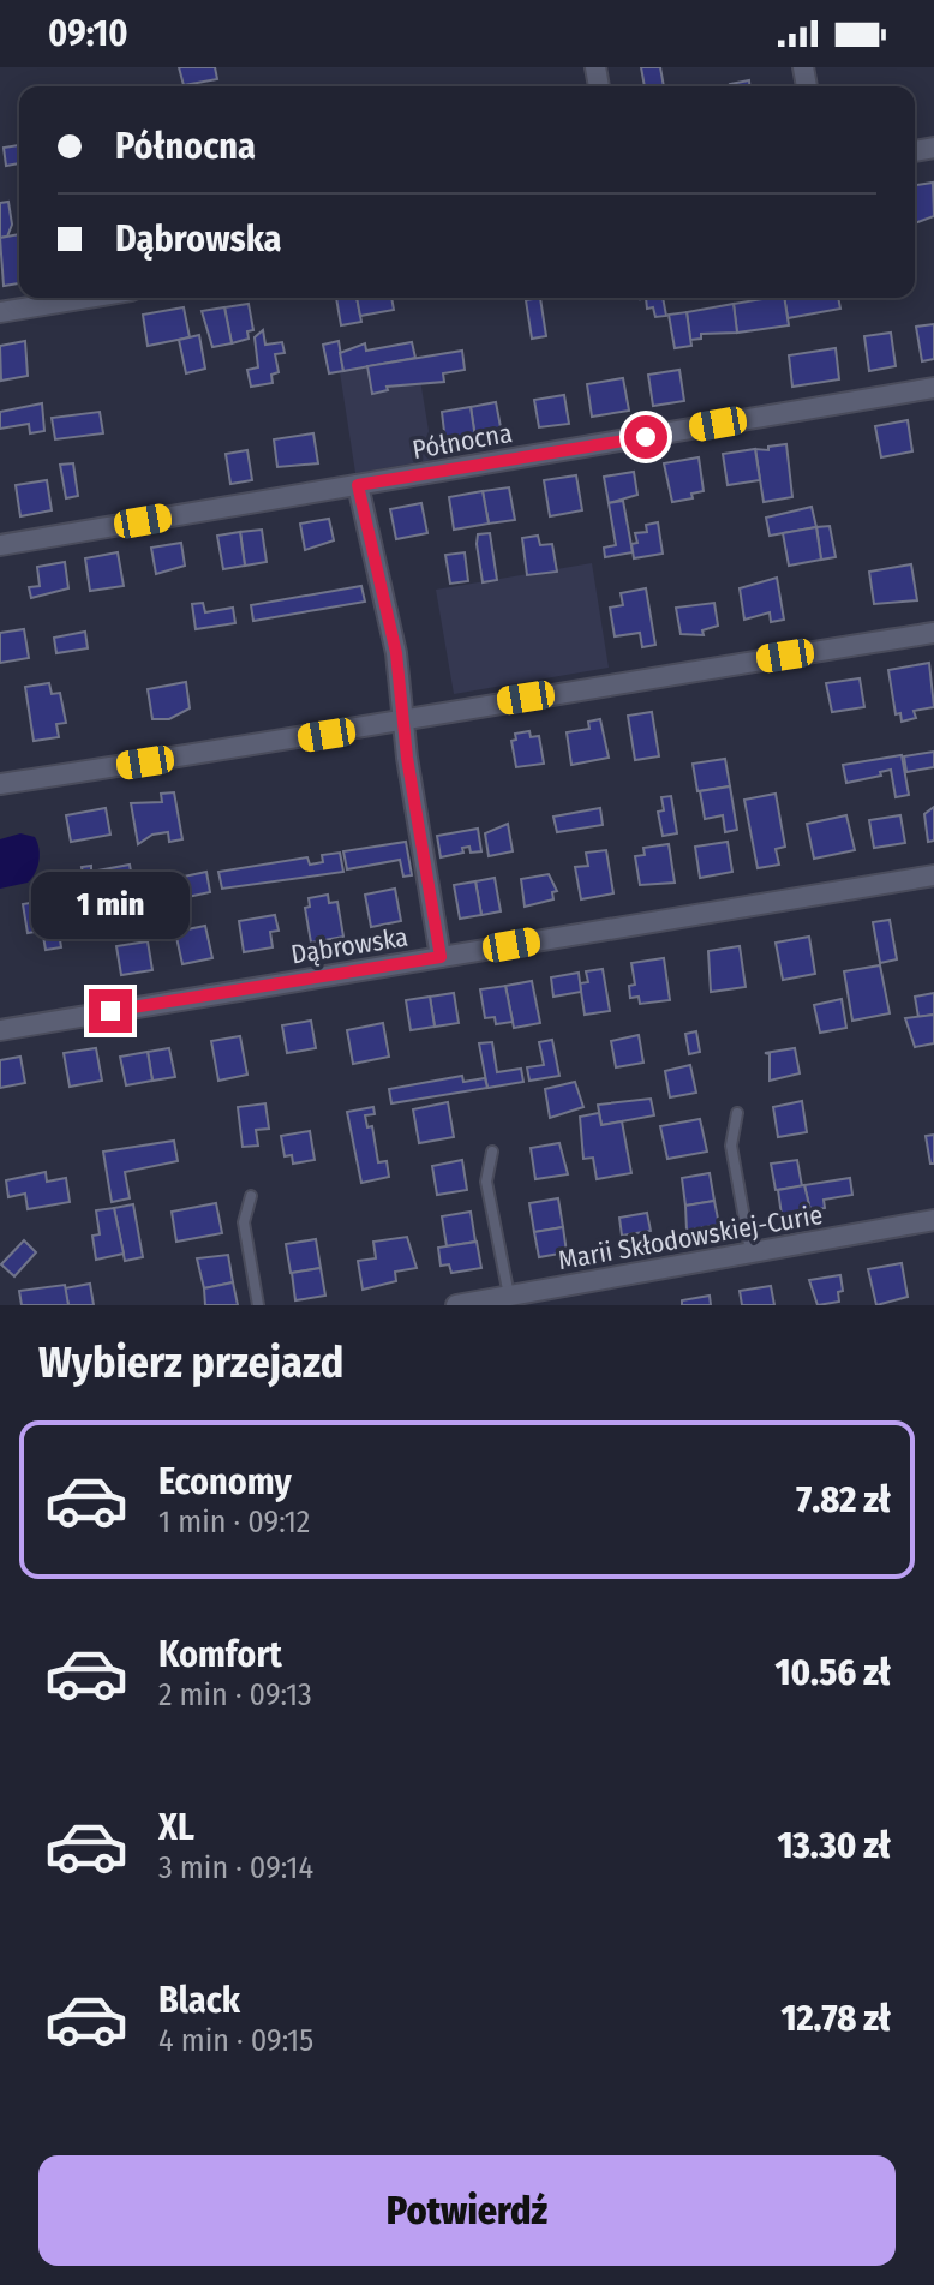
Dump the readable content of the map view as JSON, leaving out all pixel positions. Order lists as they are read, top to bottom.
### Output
{
  "streets": {
    "street": ["Północna", "Dąbrowska", "Marii Skłodowskiej-Curie"]
  },
  "page": {
    "status": "09:10",
    "banner": ["Północna", "Dąbrowska"],
    "bubble": "1 min",
    "heading": "Wybierz przejazd",
    "list": [
      {
        "name": "Economy",
        "note": "1 min · 09:12",
        "value": "7.82 zł"
      },
      {
        "name": "Komfort",
        "note": "2 min · 09:13",
        "value": "10.56 zł"
      },
      {
        "name": "XL",
        "note": "3 min · 09:14",
        "value": "13.30 zł"
      },
      {
        "name": "Black",
        "note": "4 min · 09:15",
        "value": "12.78 zł"
      }
    ],
    "buttons": "Potwierdź"
  }
}
